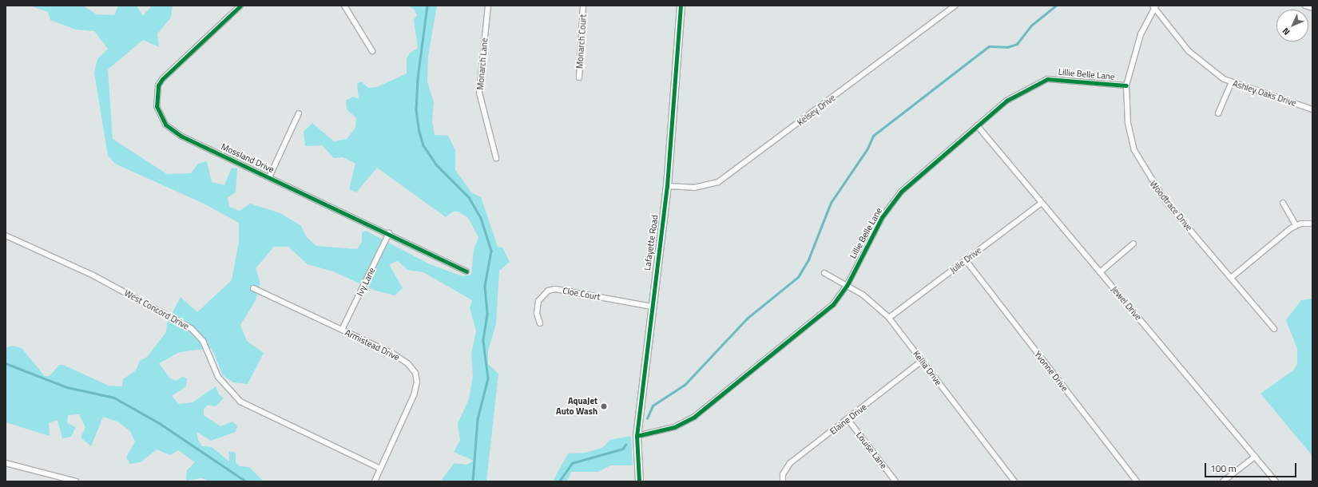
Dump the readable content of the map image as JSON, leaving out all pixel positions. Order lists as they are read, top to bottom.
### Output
{
  "streets": {
    "main road": ["Lafayette Road"],
    "street": [
      "Monarch Court",
      "Monarch Lane",
      "Lillie Belle Lane",
      "Ashley Oaks Drive",
      "Kelsey Drive",
      "Mossland Drive",
      "Woodtrace Drive",
      "Julie Drive",
      "Ivy Lane",
      "Cloe Court",
      "Jewel Drive",
      "West Concord Drive",
      "Armistead Drive",
      "Kellia Drive",
      "Yvonne Drive",
      "Elaine Drive",
      "Louise Lane"
    ]
  },
  "crossings": [
    ["Lillie Belle Lane", "Woodtrace Drive"],
    ["Lillie Belle Lane", "Lafayette Road"],
    ["Lillie Belle Lane", "Jewel Drive"],
    ["Lillie Belle Lane", "Kellia Drive"],
    ["Ashley Oaks Drive", "Woodtrace Drive"],
    ["Kelsey Drive", "Lafayette Road"],
    ["Mossland Drive", "Ivy Lane"],
    ["Lafayette Road", "Cloe Court"],
    ["Julie Drive", "Jewel Drive"],
    ["Julie Drive", "Kellia Drive"],
    ["Julie Drive", "Yvonne Drive"],
    ["Ivy Lane", "Armistead Drive"],
    ["West Concord Drive", "Armistead Drive"],
    ["Kellia Drive", "Elaine Drive"],
    ["Elaine Drive", "Louise Lane"]
  ],
  "places": ["AquaJet Auto Wash"],
  "scale_bar": "100 m",
  "north": "bottom left"
}
